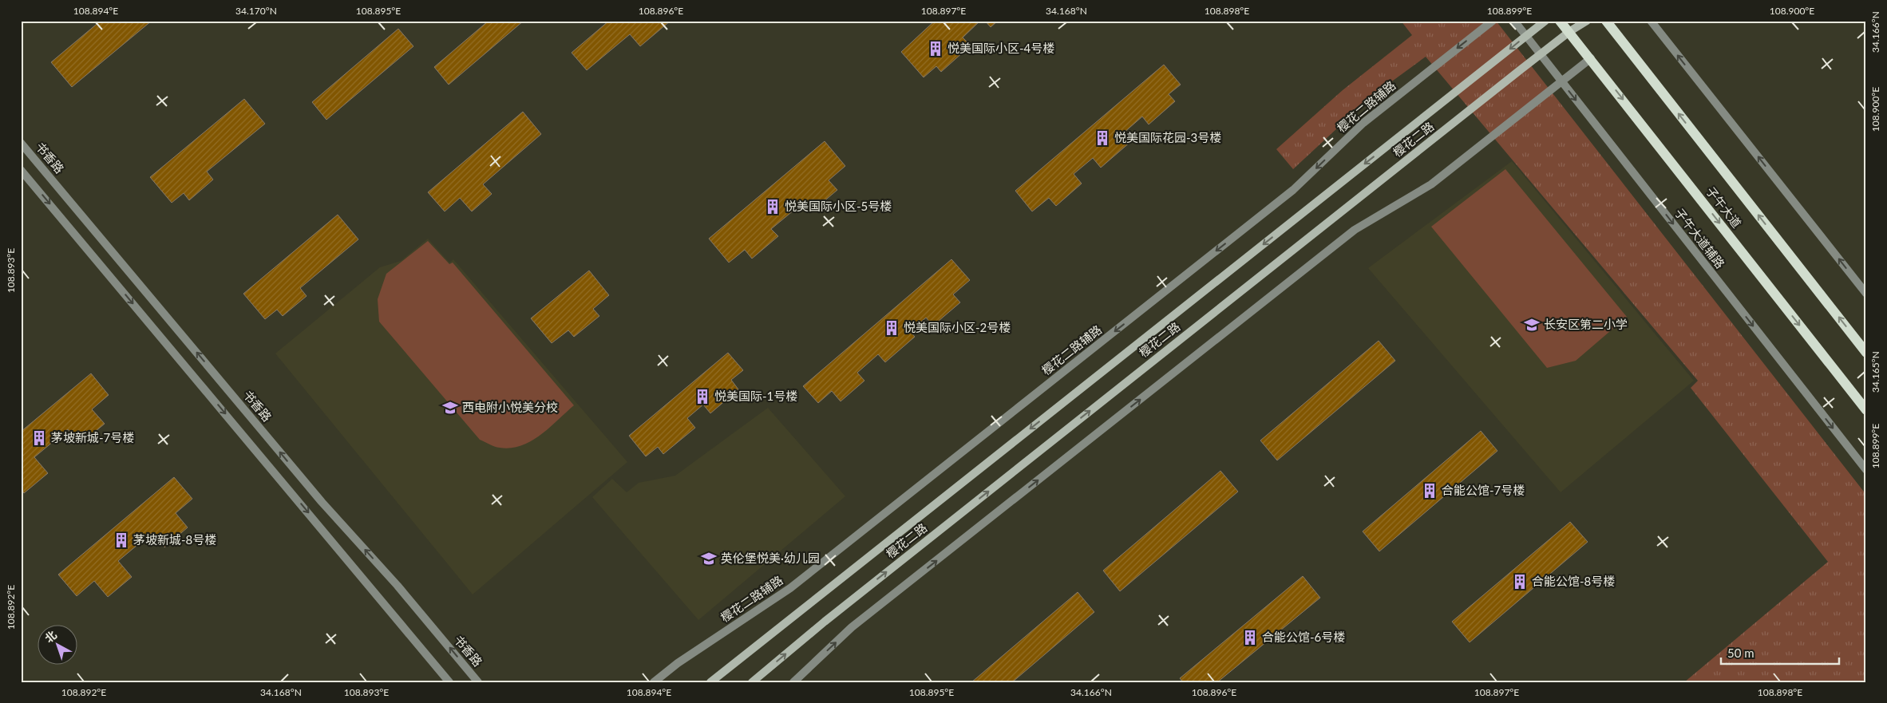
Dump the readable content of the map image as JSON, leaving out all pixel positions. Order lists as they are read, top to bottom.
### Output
{
  "streets": {
    "main road": ["樱花二路", "子午大道"],
    "street": ["樱花二路辅路", "书香路", "子午大道辅路"]
  },
  "crossings": [
    ["樱花二路", "子午大道"],
    ["樱花二路", "子午大道辅路"]
  ],
  "one_way": ["子午大道辅路"],
  "places": {
    "building": [
      "悦美国际小区-4号楼",
      "悦美国际花园-3号楼",
      "悦美国际小区-5号楼",
      "悦美国际小区-2号楼",
      "悦美国际-1号楼",
      "茅坡新城-7号楼",
      "合能公馆-7号楼",
      "茅坡新城-8号楼",
      "合能公馆-8号楼",
      "合能公馆-6号楼"
    ],
    "school or university": ["长安区第二小学", "西电附小悦美分校", "英伦堡悦美·幼儿园"]
  },
  "scale_bar": "50 m",
  "north": "top left",
  "coordinates": [
    "108.894°E",
    "34.170°N",
    "108.895°E",
    "108.896°E",
    "108.897°E",
    "34.168°N",
    "108.898°E",
    "108.899°E",
    "108.900°E",
    "34.166°N",
    "108.893°E",
    "34.165°N",
    "108.892°E"
  ]
}
